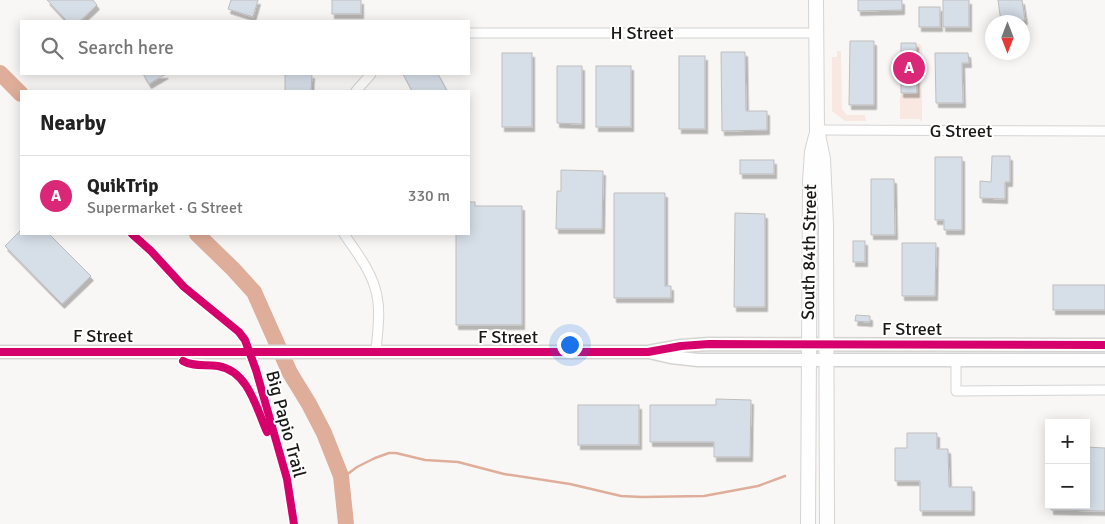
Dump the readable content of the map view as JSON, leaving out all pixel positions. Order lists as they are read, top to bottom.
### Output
{
  "streets": {
    "main road": ["South 84th Street"],
    "street": ["H Street", "G Street", "F Street"],
    "cycle path": ["Big Papio Trail"]
  },
  "crossings": [
    ["H Street", "South 84th Street"],
    ["G Street", "South 84th Street"],
    ["South 84th Street", "F Street"]
  ],
  "north": "bottom",
  "page": {
    "search": "Search here",
    "pins": "A",
    "heading": "Nearby",
    "list": [
      {
        "mark": "A",
        "name": "QuikTrip",
        "note": "Supermarket · G Street",
        "value": "330 m"
      }
    ],
    "map_buttons": ["+", "−"]
  }
}
